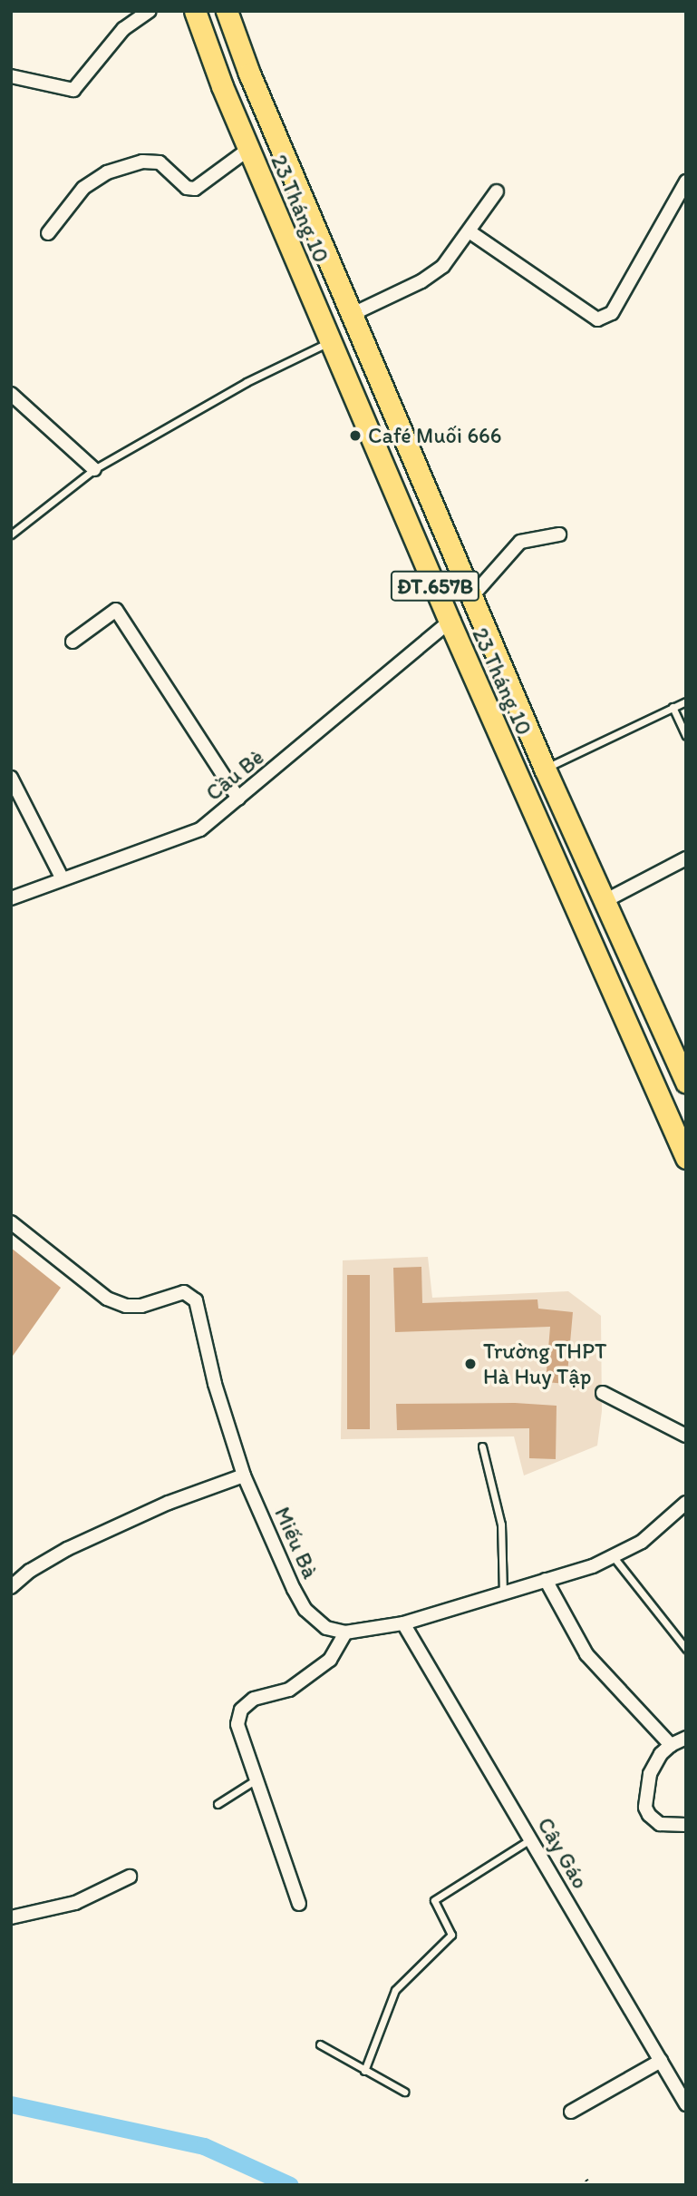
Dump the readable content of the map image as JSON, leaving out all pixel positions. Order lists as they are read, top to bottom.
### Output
{
  "streets": {
    "main road": ["23 Tháng 10", "ĐT.657B"],
    "street": ["Cầu Bè", "Miếu Bà", "Cây Gáo"]
  },
  "crossings": [
    ["23 Tháng 10", "Cầu Bè"]
  ],
  "places": ["Café Muối 666", "Trường THPT Hà Huy Tập"]
}
